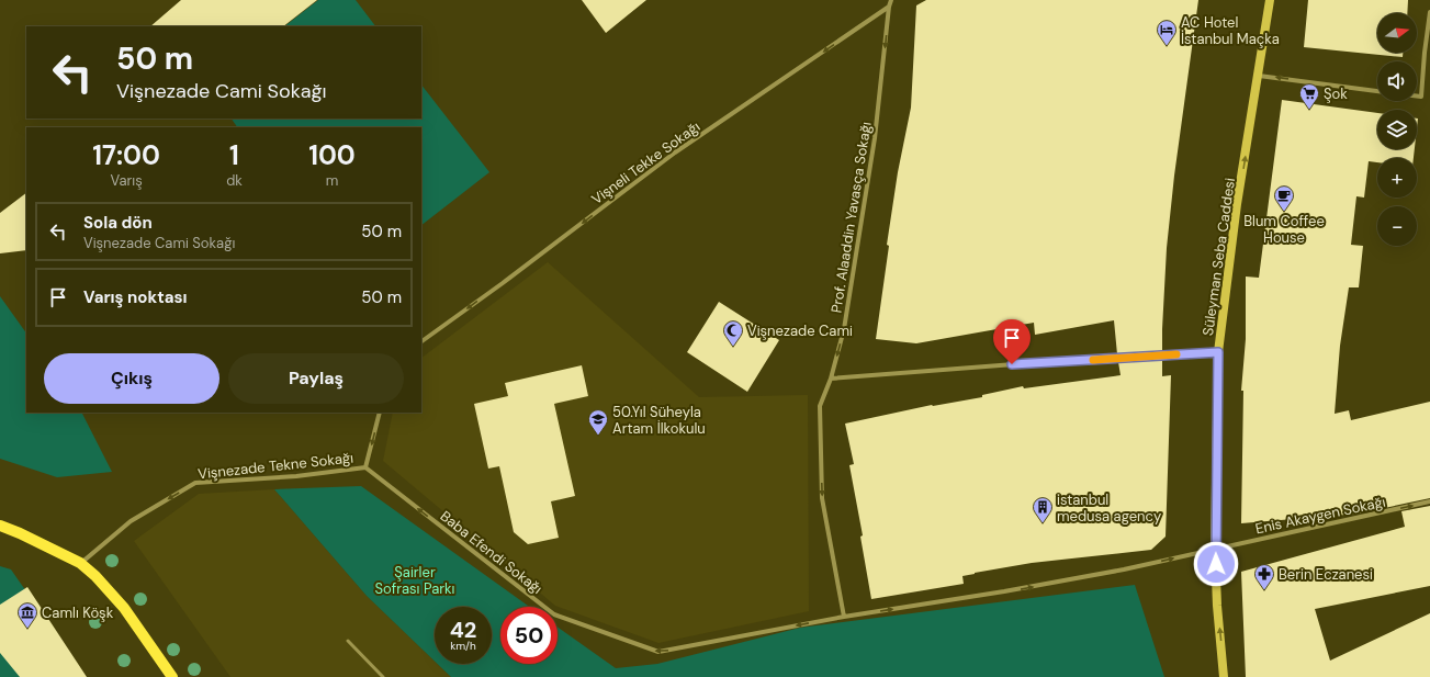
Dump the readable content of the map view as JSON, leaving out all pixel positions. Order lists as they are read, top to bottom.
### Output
{
  "streets": {
    "main road": ["Süleyman Seba Caddesi"],
    "street": [
      "Vişneli Tekke Sokağı",
      "Prof. Alaaddin Yavasça Sokağı",
      "Vişnezade Tekne Sokağı",
      "Enis Akaygen Sokağı",
      "Baba Efendi Sokağı"
    ]
  },
  "crossings": [
    ["Vişneli Tekke Sokağı", "Prof. Alaaddin Yavasça Sokağı"],
    ["Prof. Alaaddin Yavasça Sokağı", "Baba Efendi Sokağı"],
    ["Süleyman Seba Caddesi", "Enis Akaygen Sokağı"],
    ["Süleyman Seba Caddesi", "Baba Efendi Sokağı"],
    ["Vişnezade Tekne Sokağı", "Baba Efendi Sokağı"],
    ["Enis Akaygen Sokağı", "Baba Efendi Sokağı"]
  ],
  "one_way": [
    "Vişneli Tekke Sokağı",
    "Prof. Alaaddin Yavasça Sokağı",
    "Süleyman Seba Caddesi",
    "Vişnezade Tekne Sokağı",
    "Enis Akaygen Sokağı"
  ],
  "parks": ["Şairler Sofrası Parkı"],
  "places": {
    "hotel": ["AC Hotel İstanbul Maçka"],
    "supermarket": ["Şok"],
    "cafe": ["Blum Coffee House"],
    "mosque": ["Vişnezade Cami"],
    "school or university": ["50.Yıl Süheyla Artam İlkokulu"],
    "building": ["istanbul medusa agency"],
    "pharmacy": ["Berin Eczanesi"],
    "museum": ["Camlı Köşk"]
  },
  "north": "right",
  "page": {
    "map_buttons": ["+", "−"],
    "turn": ["50 m", "Vişnezade Cami Sokağı"],
    "eta": [
      "17:00",
      "Varış",
      "1",
      "dk",
      "100",
      "m"
    ],
    "list": [
      {
        "name": "Sola dön",
        "note": "Vişnezade Cami Sokağı",
        "value": "50 m"
      },
      {
        "name": "Varış noktası",
        "value": "50 m"
      }
    ],
    "buttons": ["Çıkış", "Paylaş"],
    "speed": "42 km/h",
    "limit": "50"
  }
}
